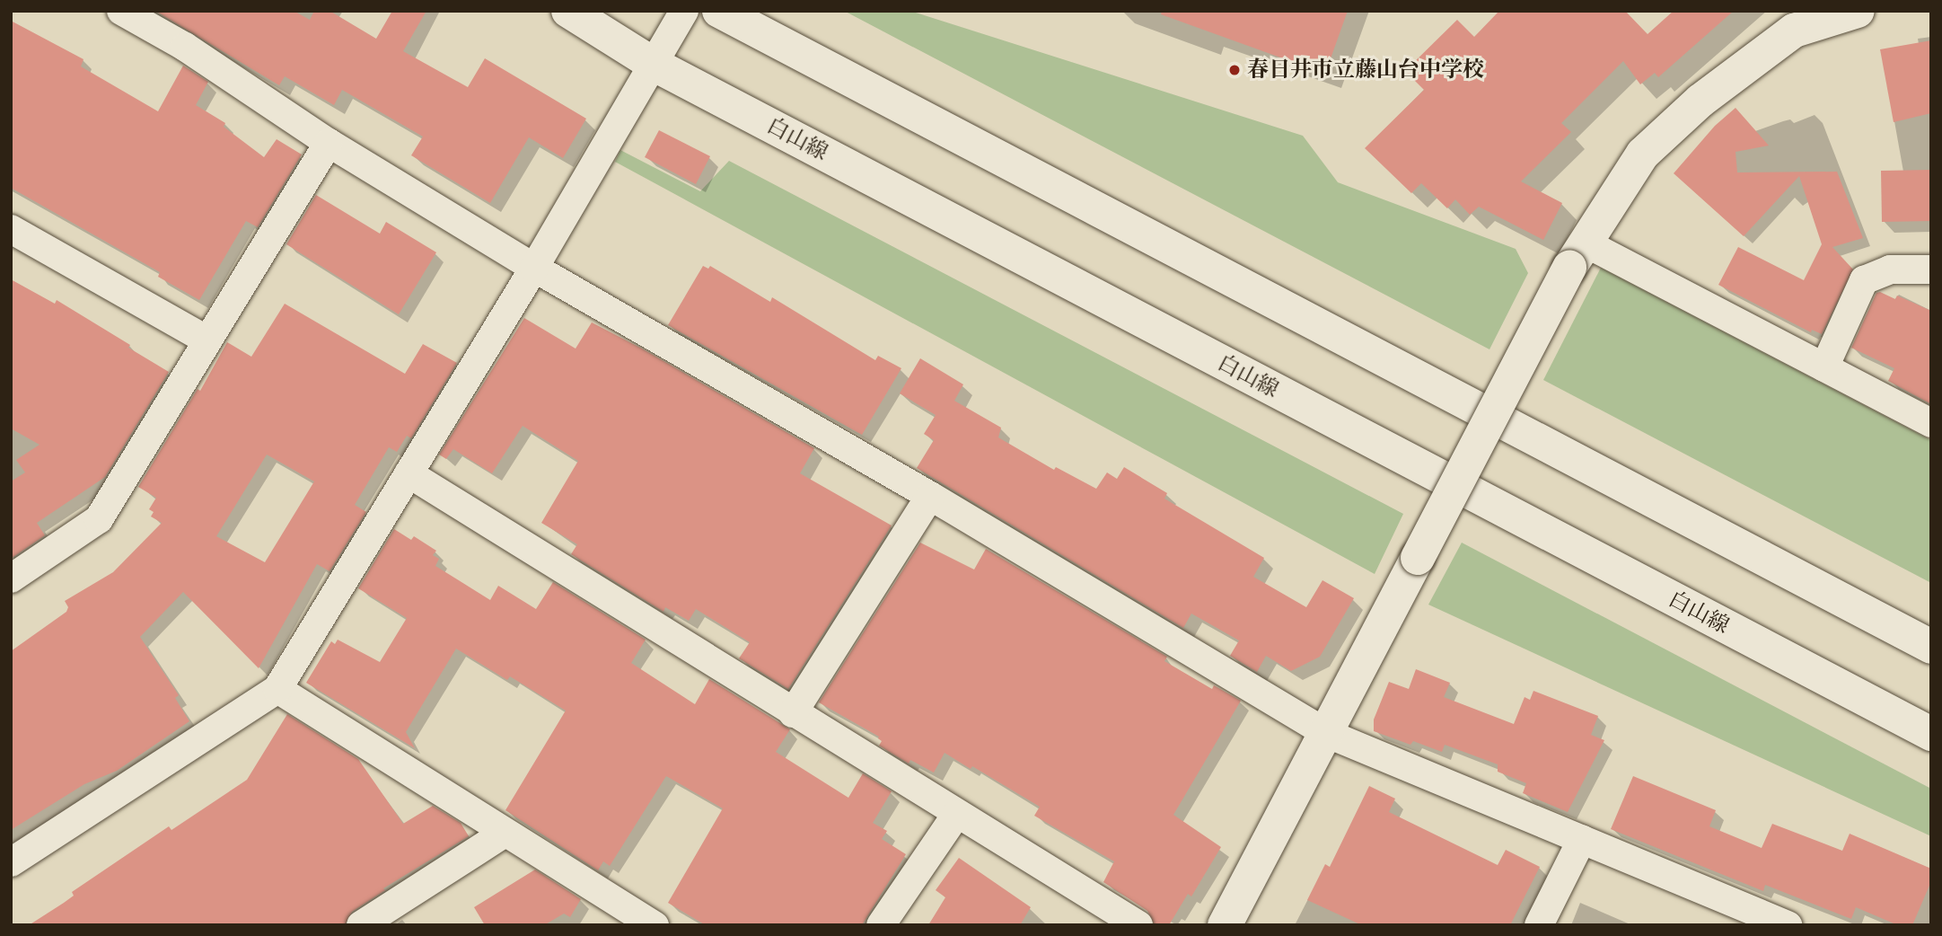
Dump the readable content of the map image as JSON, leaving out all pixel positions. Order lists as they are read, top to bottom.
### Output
{
  "streets": {
    "street": ["白山線"]
  },
  "places": ["春日井市立藤山台中学校"]
}
